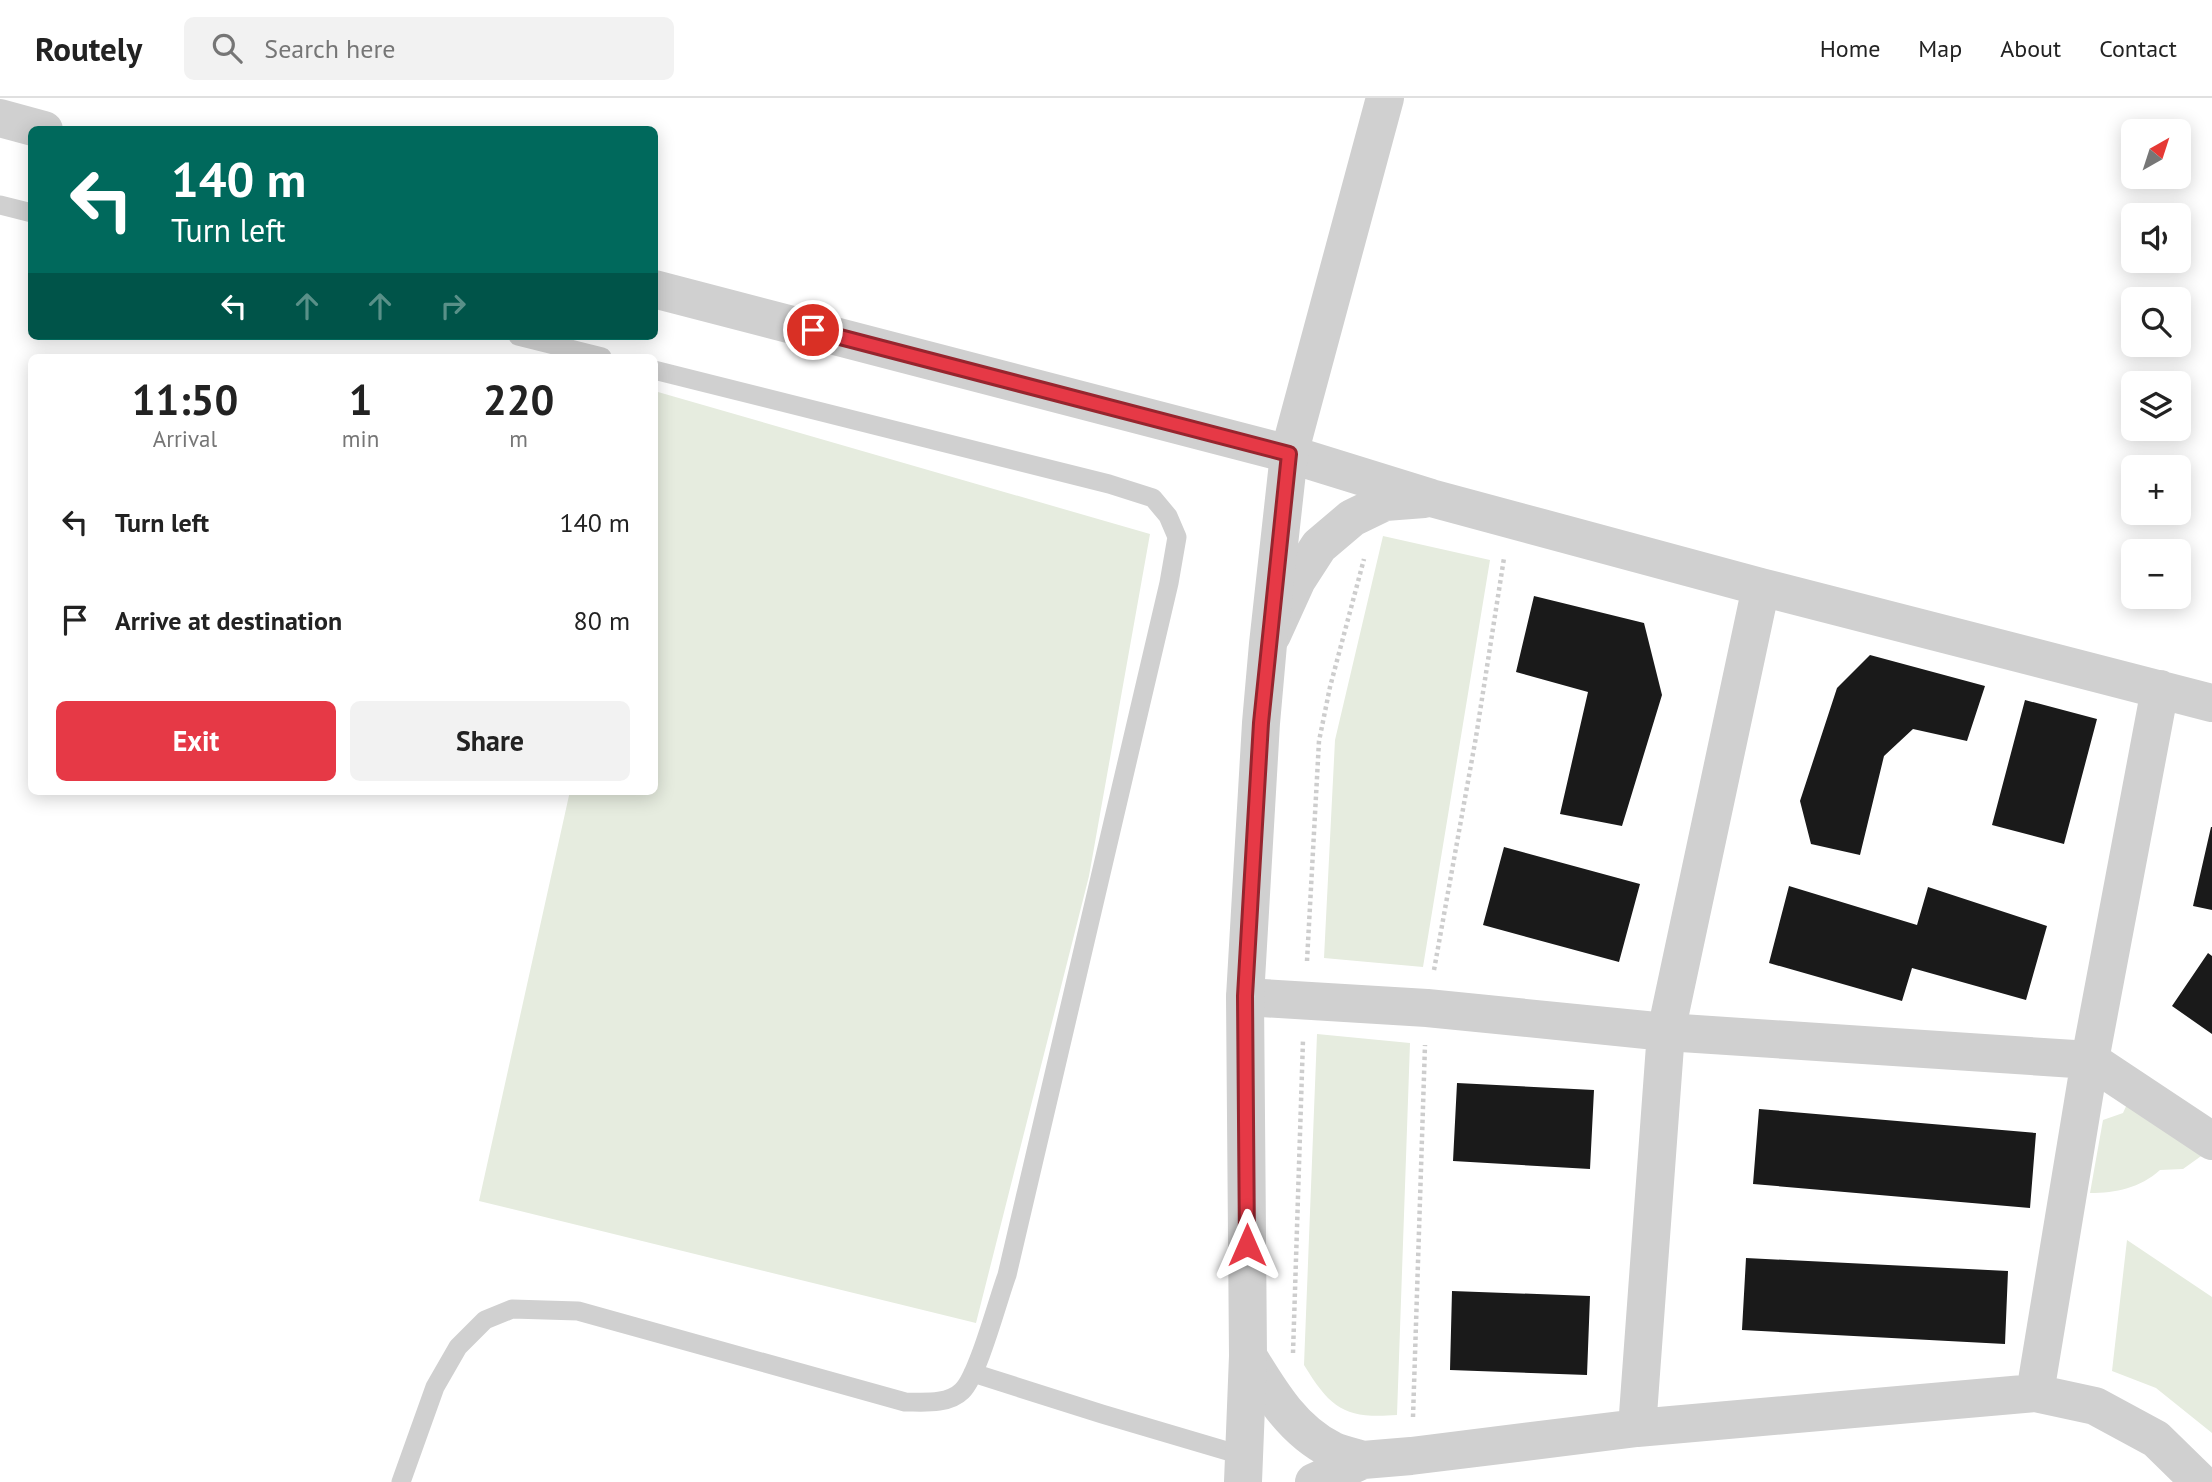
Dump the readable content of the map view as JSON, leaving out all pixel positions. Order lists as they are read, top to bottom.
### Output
{
  "north": "top right",
  "page": {
    "header": "Routely",
    "search": "Search here",
    "nav": [
      "Home",
      "Map",
      "About",
      "Contact"
    ],
    "map_buttons": ["+", "−"],
    "turn": ["140 m", "Turn left"],
    "eta": [
      "11:50",
      "Arrival",
      "1",
      "min",
      "220",
      "m"
    ],
    "list": [
      {
        "name": "Turn left",
        "value": "140 m"
      },
      {
        "name": "Arrive at destination",
        "value": "80 m"
      }
    ],
    "buttons": ["Exit", "Share"]
  }
}
